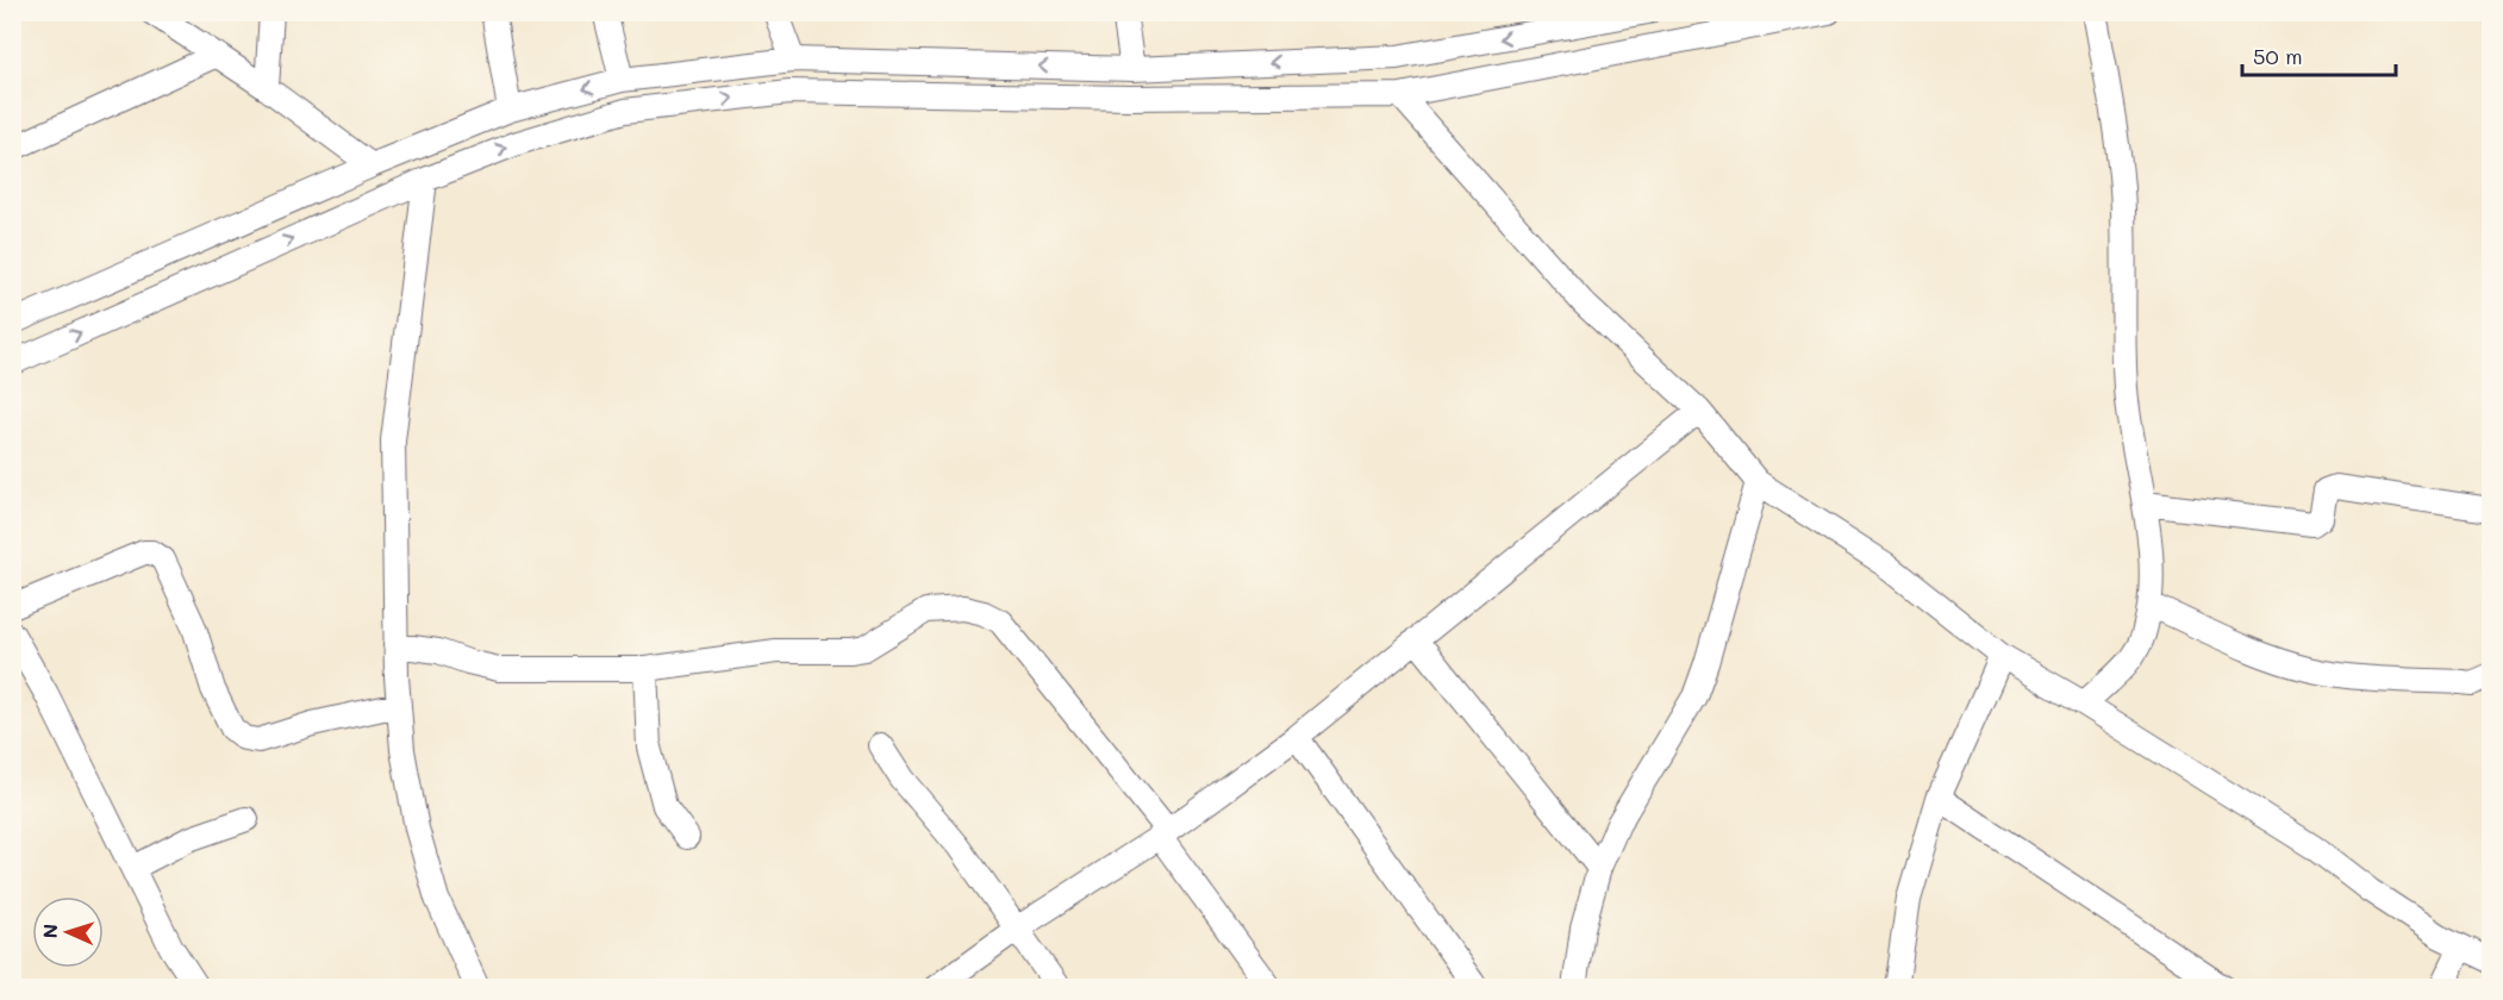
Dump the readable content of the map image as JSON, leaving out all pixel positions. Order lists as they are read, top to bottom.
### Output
{
  "scale_bar": "50 m",
  "north": "left"
}
